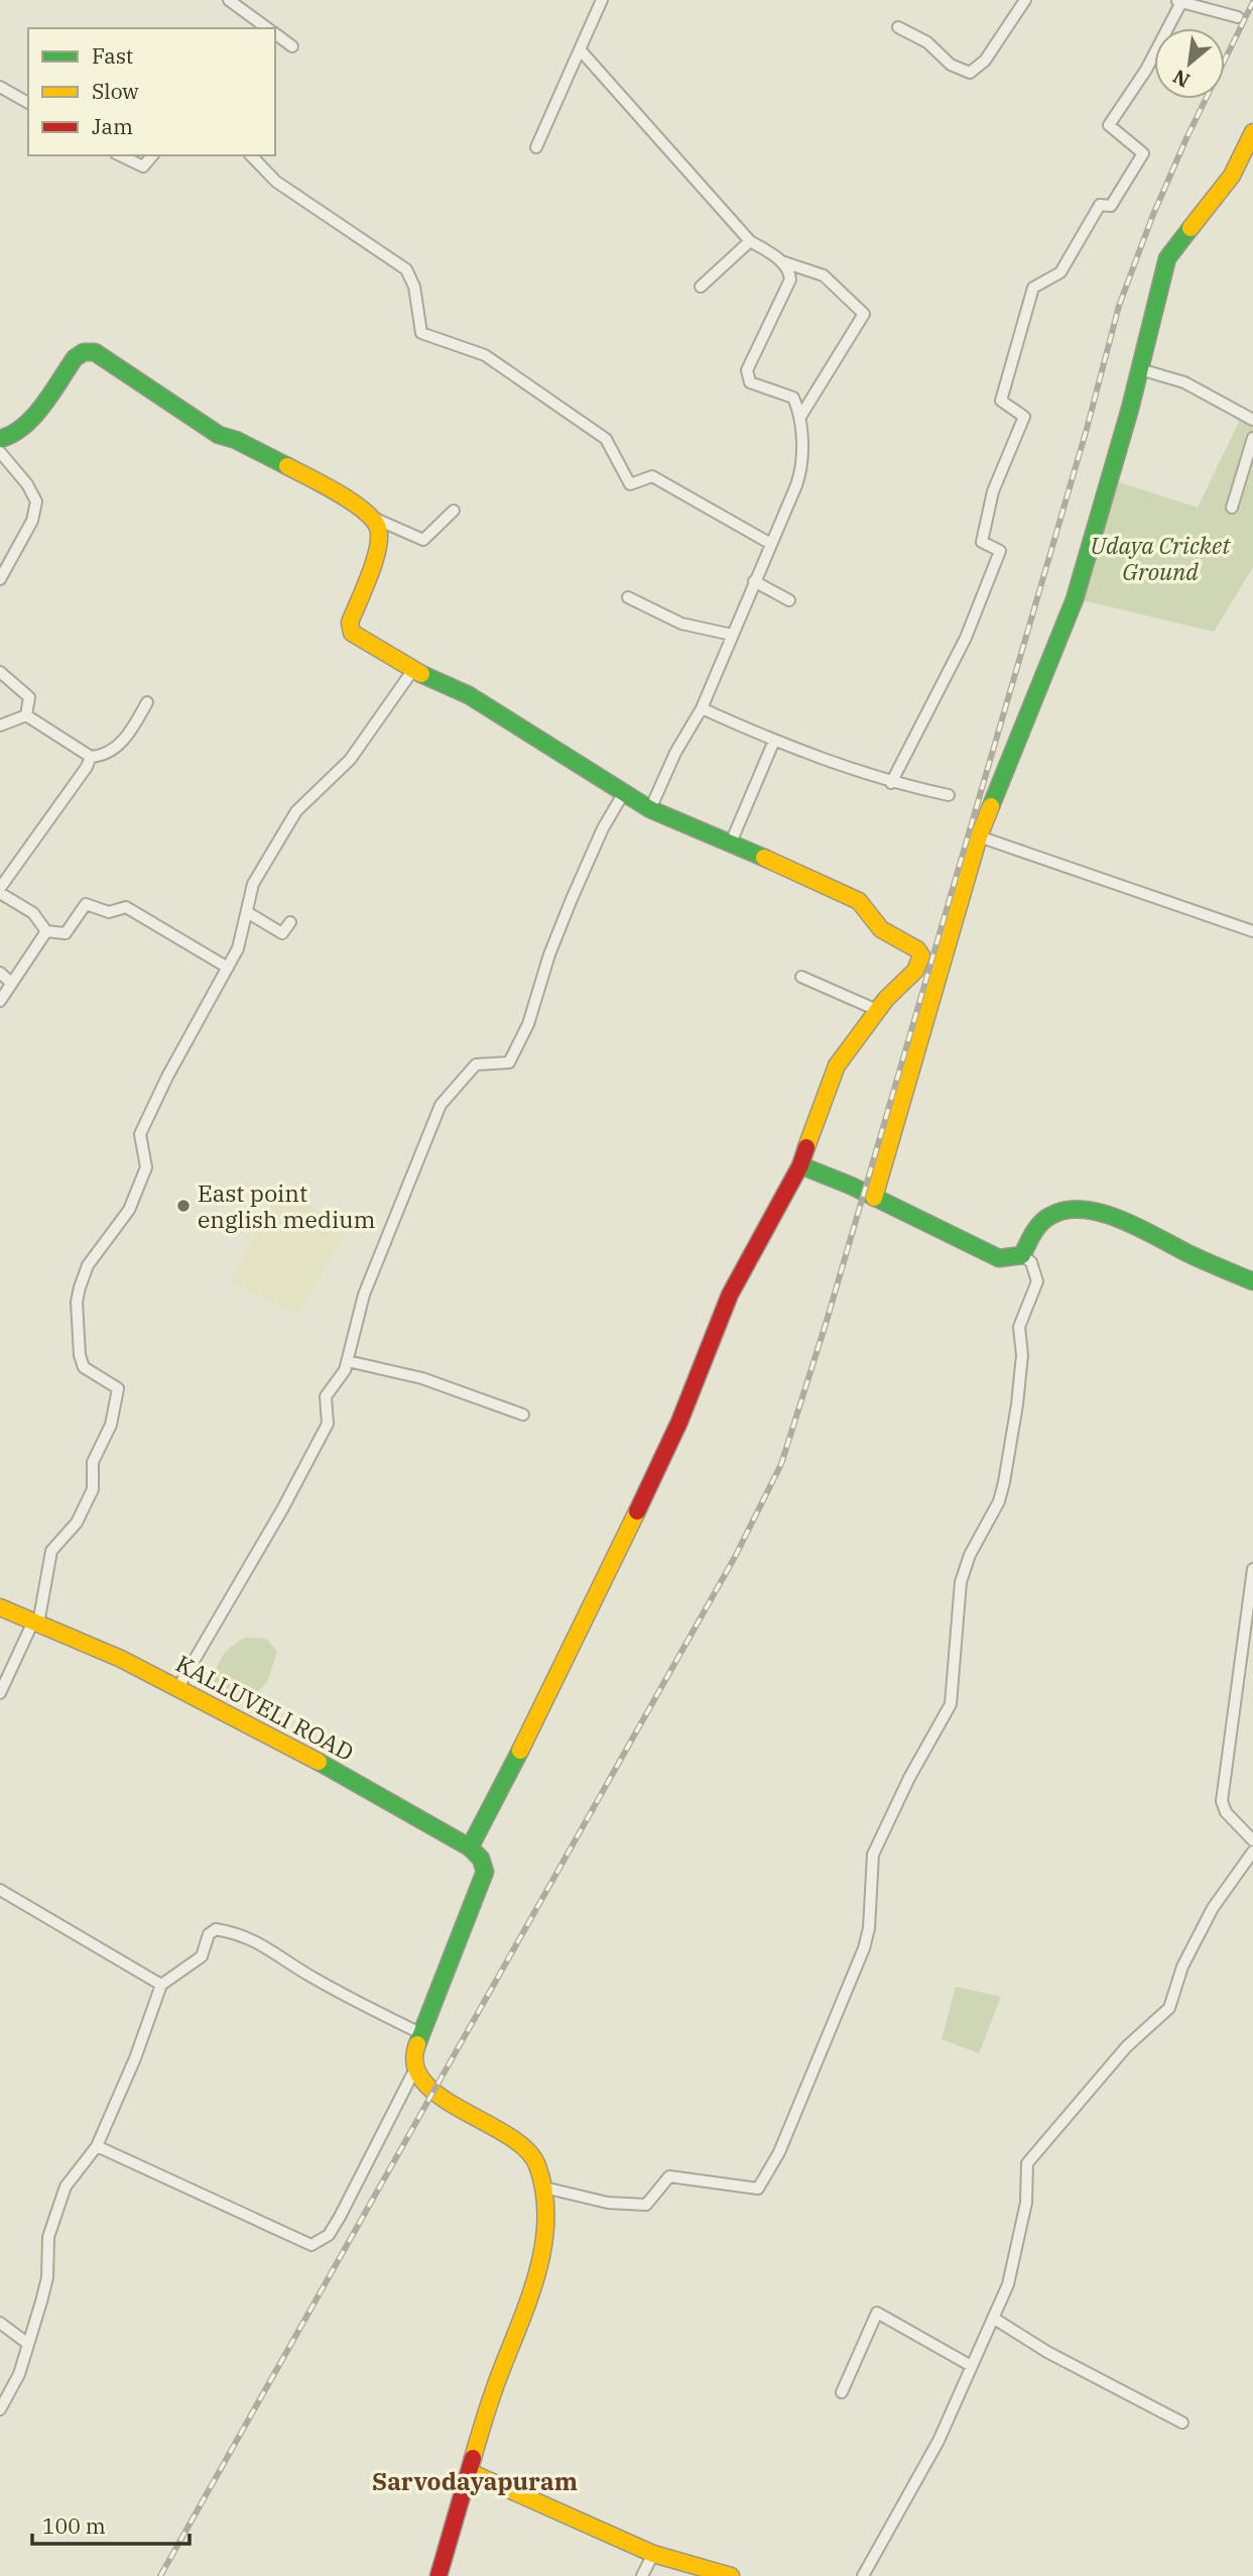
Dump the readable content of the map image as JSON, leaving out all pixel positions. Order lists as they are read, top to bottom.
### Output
{
  "streets": {
    "street": ["KALLUVELI ROAD"]
  },
  "districts": ["Sarvodayapuram"],
  "parks": ["Udaya Cricket Ground"],
  "places": ["East point english medium"],
  "legend": ["Fast", "Slow", "Jam"],
  "scale_bar": "100 m",
  "north": "bottom left"
}
